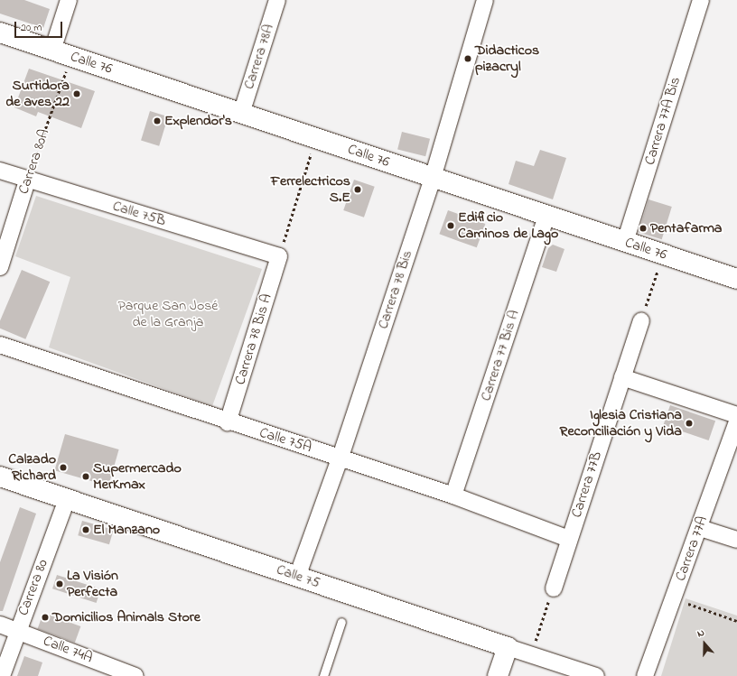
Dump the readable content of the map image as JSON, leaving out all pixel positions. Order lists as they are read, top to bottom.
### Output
{
  "streets": {
    "street": [
      "Carrera 78A",
      "Calle 76",
      "Carrera 77A Bis",
      "Carrera 80A",
      "Calle 75B",
      "Carrera 78 Bis",
      "Carrera 78 Bis A",
      "Carrera 77 Bis A",
      "Calle 75A",
      "Carrera 77B",
      "Carrera 77A",
      "Calle 75",
      "Carrera 80",
      "Calle 74A"
    ]
  },
  "crossings": [
    ["Carrera 78A", "Calle 76"],
    ["Calle 76", "Carrera 77A Bis"],
    ["Calle 76", "Carrera 80A"],
    ["Calle 76", "Carrera 78 Bis"],
    ["Calle 76", "Carrera 77 Bis A"],
    ["Carrera 80A", "Calle 75B"],
    ["Calle 75B", "Carrera 78 Bis A"],
    ["Carrera 78 Bis", "Calle 75A"],
    ["Carrera 78 Bis", "Calle 75"],
    ["Carrera 78 Bis A", "Calle 75A"],
    ["Carrera 77 Bis A", "Calle 75A"],
    ["Calle 75A", "Carrera 77B"],
    ["Calle 75", "Carrera 80"],
    ["Carrera 80", "Calle 74A"]
  ],
  "parks": ["Parque San José de la Granja"],
  "places": [
    "Didacticos pizacryl",
    "Surtidora de aves 22",
    "Explendor's",
    "Ferrelectricos S.E",
    "Edificio Caminos de Lago",
    "Pentafarma",
    "Iglesia Cristiana Reconciliación y Vida",
    "Calzado Richard",
    "Supermercado MerKmax",
    "El Manzano",
    "La Visión Perfecta",
    "Domicilios Animals Store"
  ],
  "scale_bar": "20 m",
  "north": "top"
}
